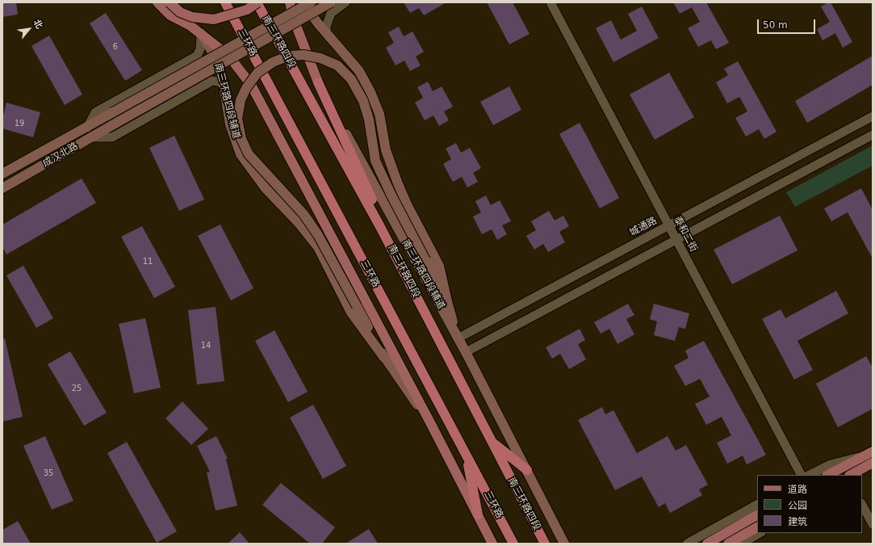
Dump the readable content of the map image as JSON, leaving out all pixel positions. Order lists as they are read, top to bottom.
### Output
{
  "streets": {
    "highway": ["南三环路四段", "三环路"],
    "main road": ["南三环路四段辅道", "成汉北路"],
    "street": ["城通路", "泰和二街"]
  },
  "crossings": [
    ["南三环路四段辅道", "城通路"],
    ["城通路", "泰和二街"]
  ],
  "house_numbers": [
    "6",
    "19",
    "11",
    "14",
    "25",
    "35"
  ],
  "legend": ["道路", "公园", "建筑"],
  "scale_bar": "50 m",
  "north": "top right"
}
